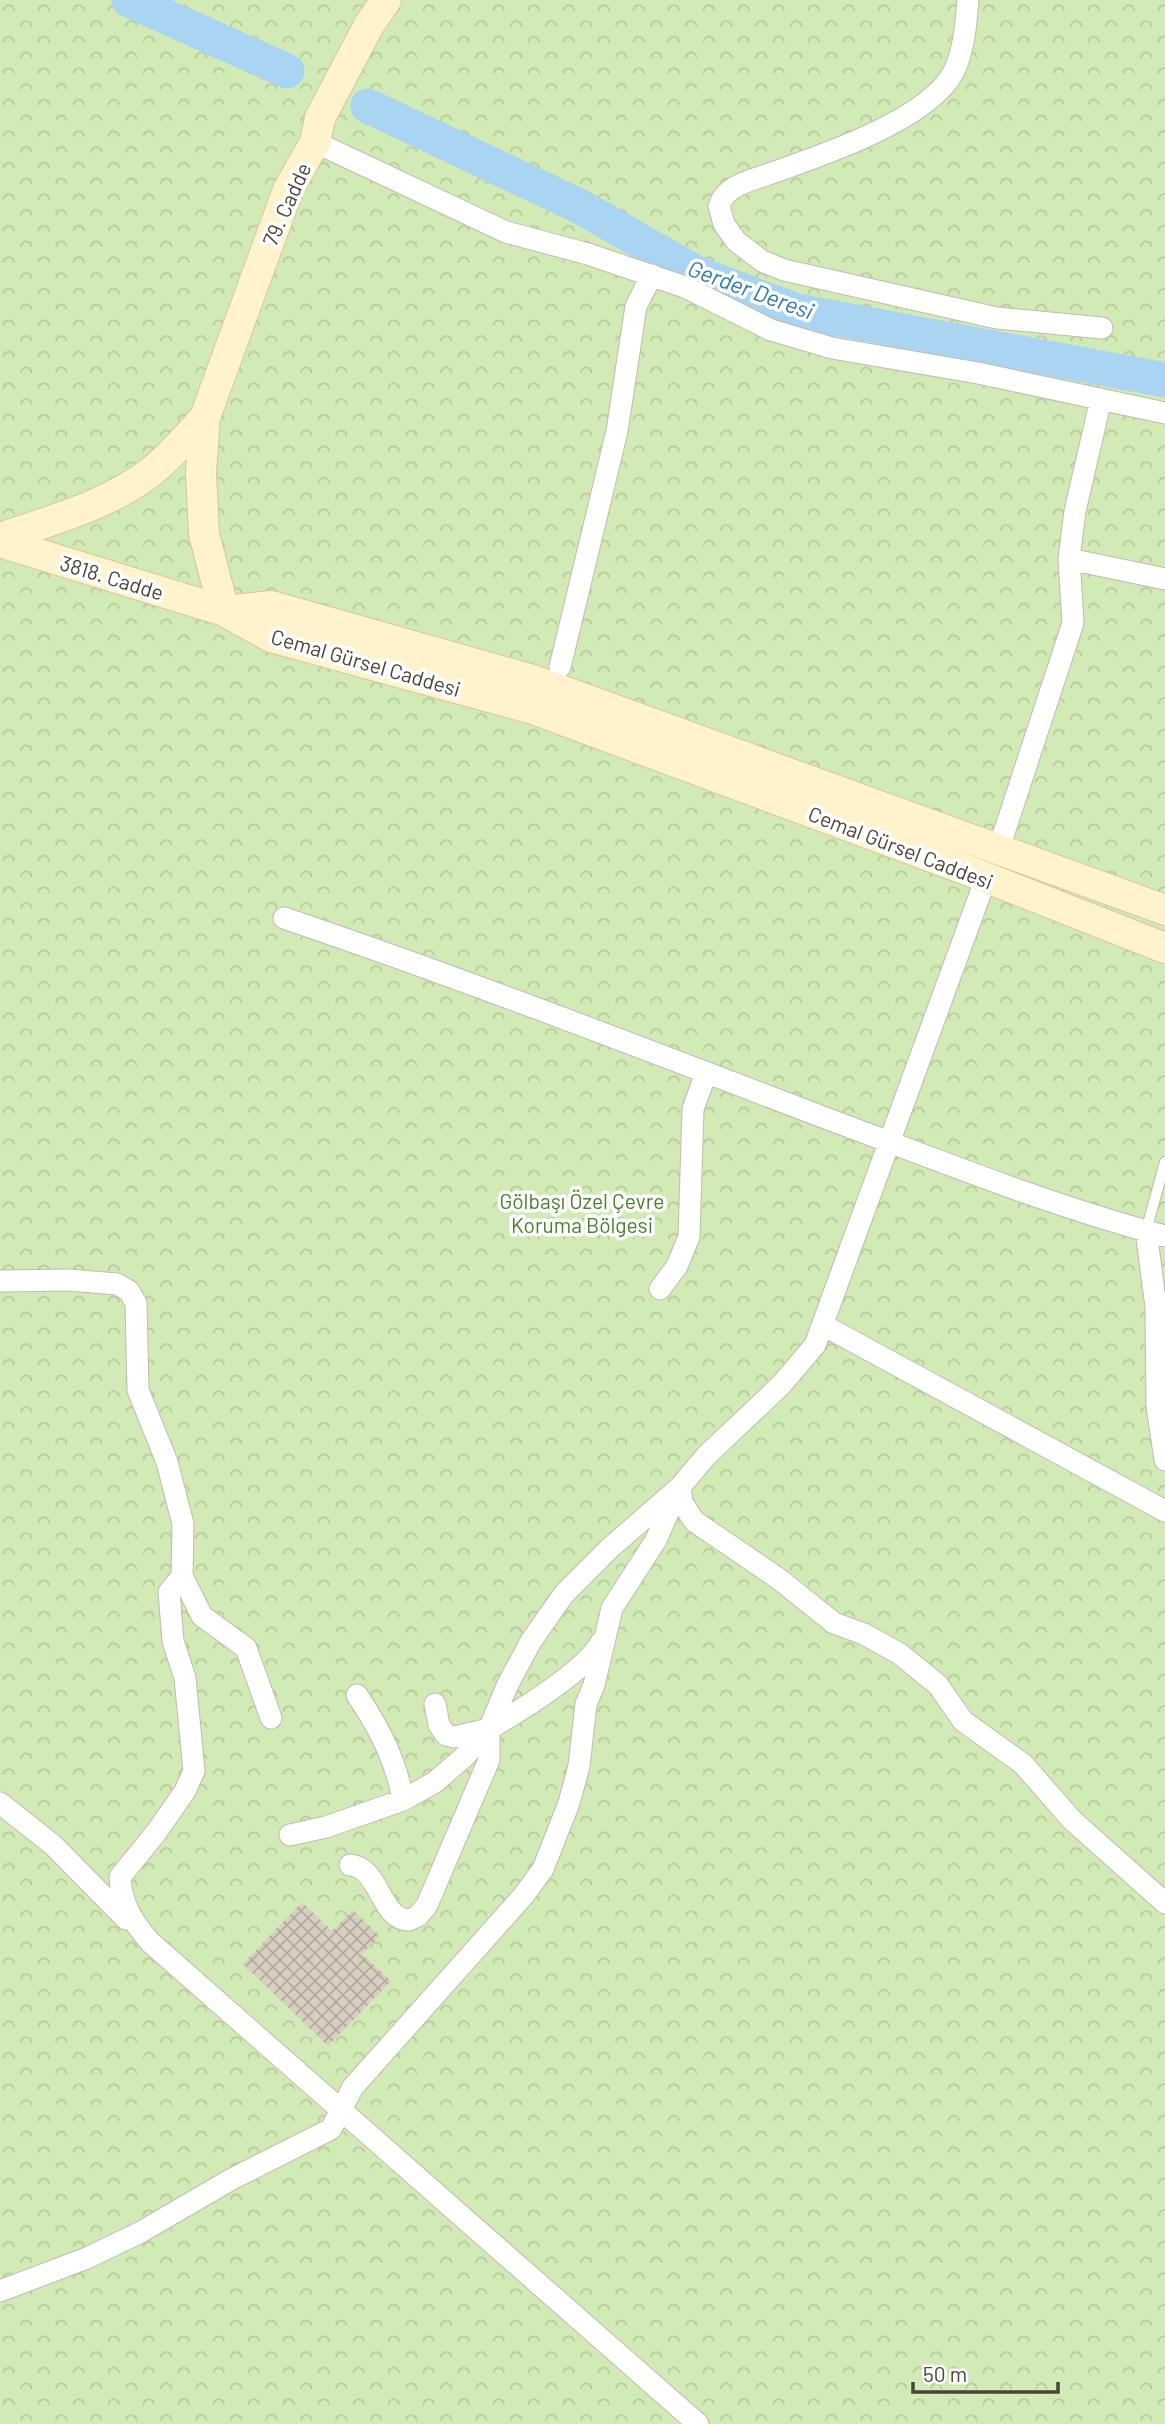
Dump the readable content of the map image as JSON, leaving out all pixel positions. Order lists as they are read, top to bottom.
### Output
{
  "streets": {
    "street": ["79. Cadde", "3818. Cadde", "Cemal Gürsel Caddesi"]
  },
  "crossings": [
    ["79. Cadde", "3818. Cadde"],
    ["79. Cadde", "Cemal Gürsel Caddesi"],
    ["3818. Cadde", "Cemal Gürsel Caddesi"]
  ],
  "water": ["Gerder Deresi"],
  "parks": ["Gölbaşı Özel Çevre Koruma Bölgesi"],
  "scale_bar": "50 m"
}
